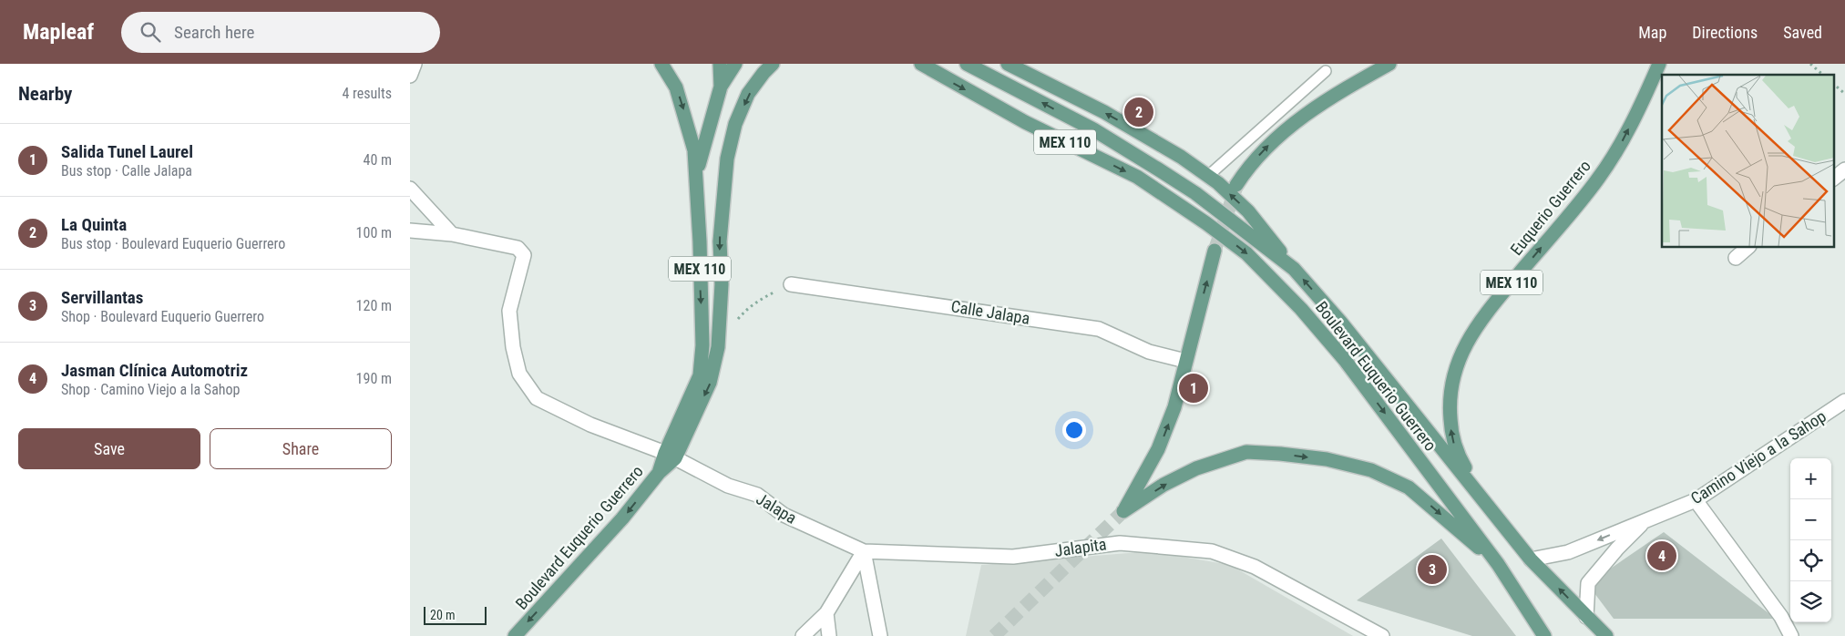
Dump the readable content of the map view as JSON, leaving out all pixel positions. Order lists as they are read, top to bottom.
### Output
{
  "streets": {
    "main road": ["MEX 110", "Euquerio Guerrero", "Boulevard Euquerio Guerrero"],
    "street": [
      "Calle Jalapa",
      "Camino Viejo a la Sahop",
      "Jalapa",
      "Jalapita"
    ]
  },
  "crossings": [
    ["MEX 110", "Euquerio Guerrero"],
    ["MEX 110", "Boulevard Euquerio Guerrero"],
    ["MEX 110", "Camino Viejo a la Sahop"],
    ["Euquerio Guerrero", "Boulevard Euquerio Guerrero"],
    ["Boulevard Euquerio Guerrero", "Jalapa"],
    ["Jalapa", "Jalapita"]
  ],
  "one_way": ["Euquerio Guerrero"],
  "scale_bar": "20 m",
  "page": {
    "header": "Mapleaf",
    "search": "Search here",
    "nav": ["Map", "Directions", "Saved"],
    "heading": ["Nearby", "4 results"],
    "pins": [
      "2",
      "1",
      "4",
      "3"
    ],
    "list": [
      {
        "mark": "1",
        "name": "Salida Tunel Laurel",
        "note": "Bus stop · Calle Jalapa",
        "value": "40 m"
      },
      {
        "mark": "2",
        "name": "La Quinta",
        "note": "Bus stop · Boulevard Euquerio Guerrero",
        "value": "100 m"
      },
      {
        "mark": "3",
        "name": "Servillantas",
        "note": "Shop · Boulevard Euquerio Guerrero",
        "value": "120 m"
      },
      {
        "mark": "4",
        "name": "Jasman Clínica Automotriz",
        "note": "Shop · Camino Viejo a la Sahop",
        "value": "190 m"
      }
    ],
    "buttons": ["Save", "Share"],
    "map_buttons": ["+", "−"],
    "scale": "20 m"
  }
}
